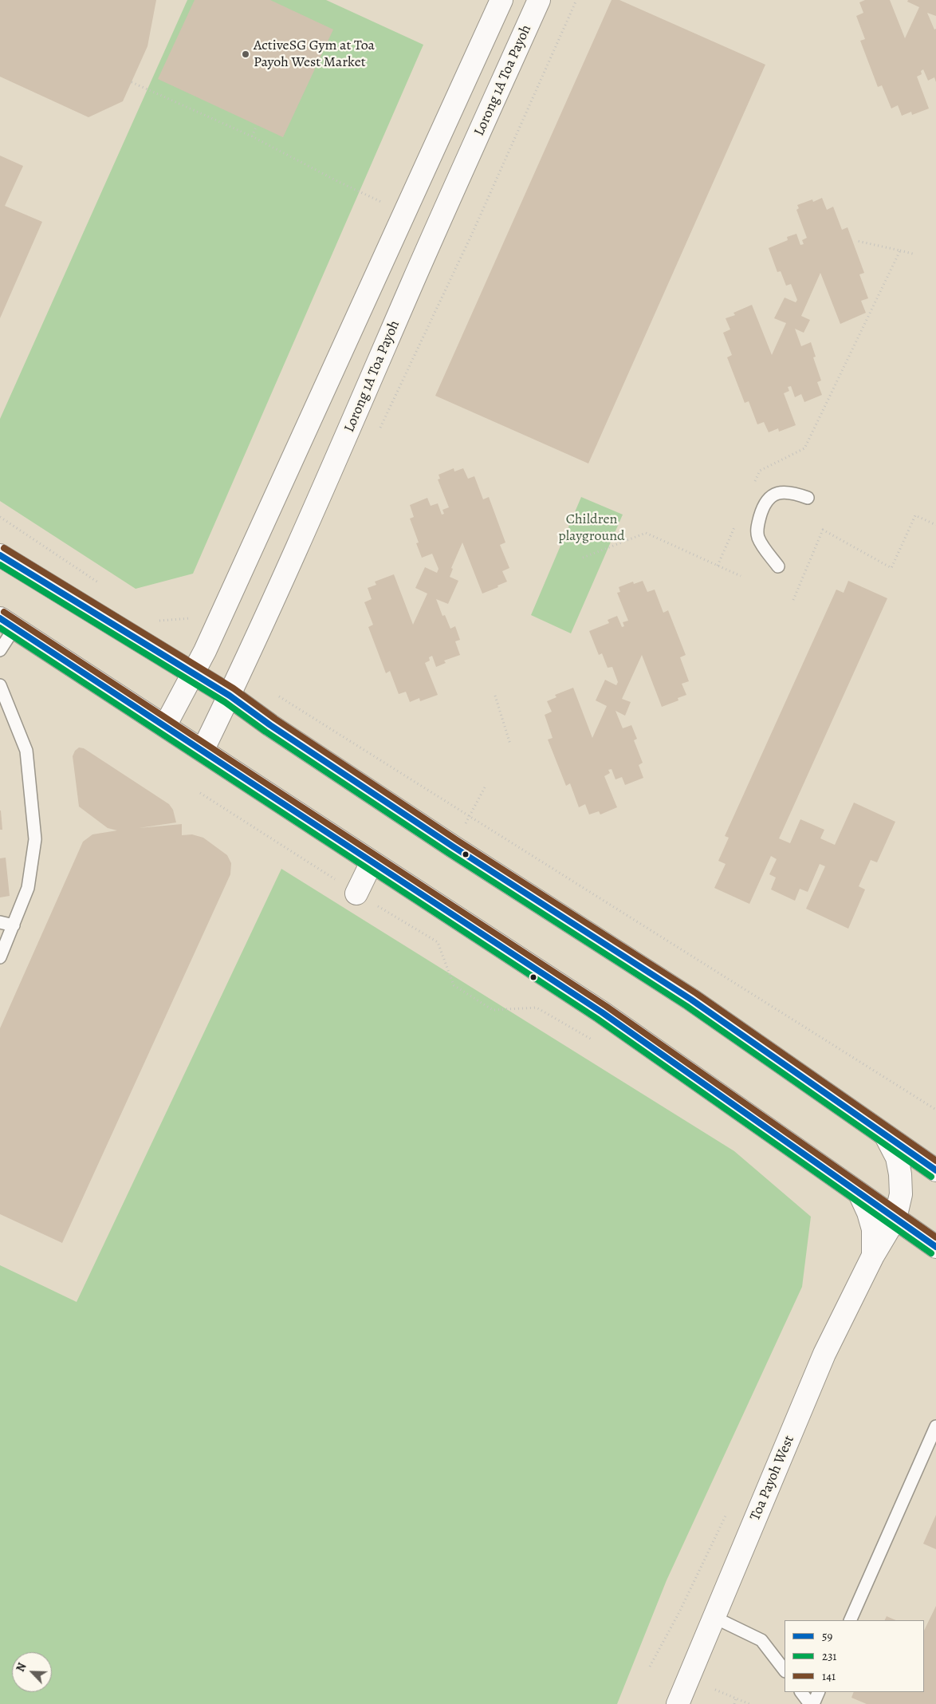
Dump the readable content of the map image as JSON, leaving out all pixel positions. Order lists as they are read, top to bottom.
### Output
{
  "streets": {
    "street": ["Lorong 1A Toa Payoh", "Toa Payoh West"]
  },
  "parks": ["Children playground"],
  "places": ["ActiveSG Gym at Toa Payoh West Market"],
  "lines": ["transit line 141", "transit line 59", "transit line 231"],
  "legend": ["59", "231", "141"],
  "north": "top left"
}
